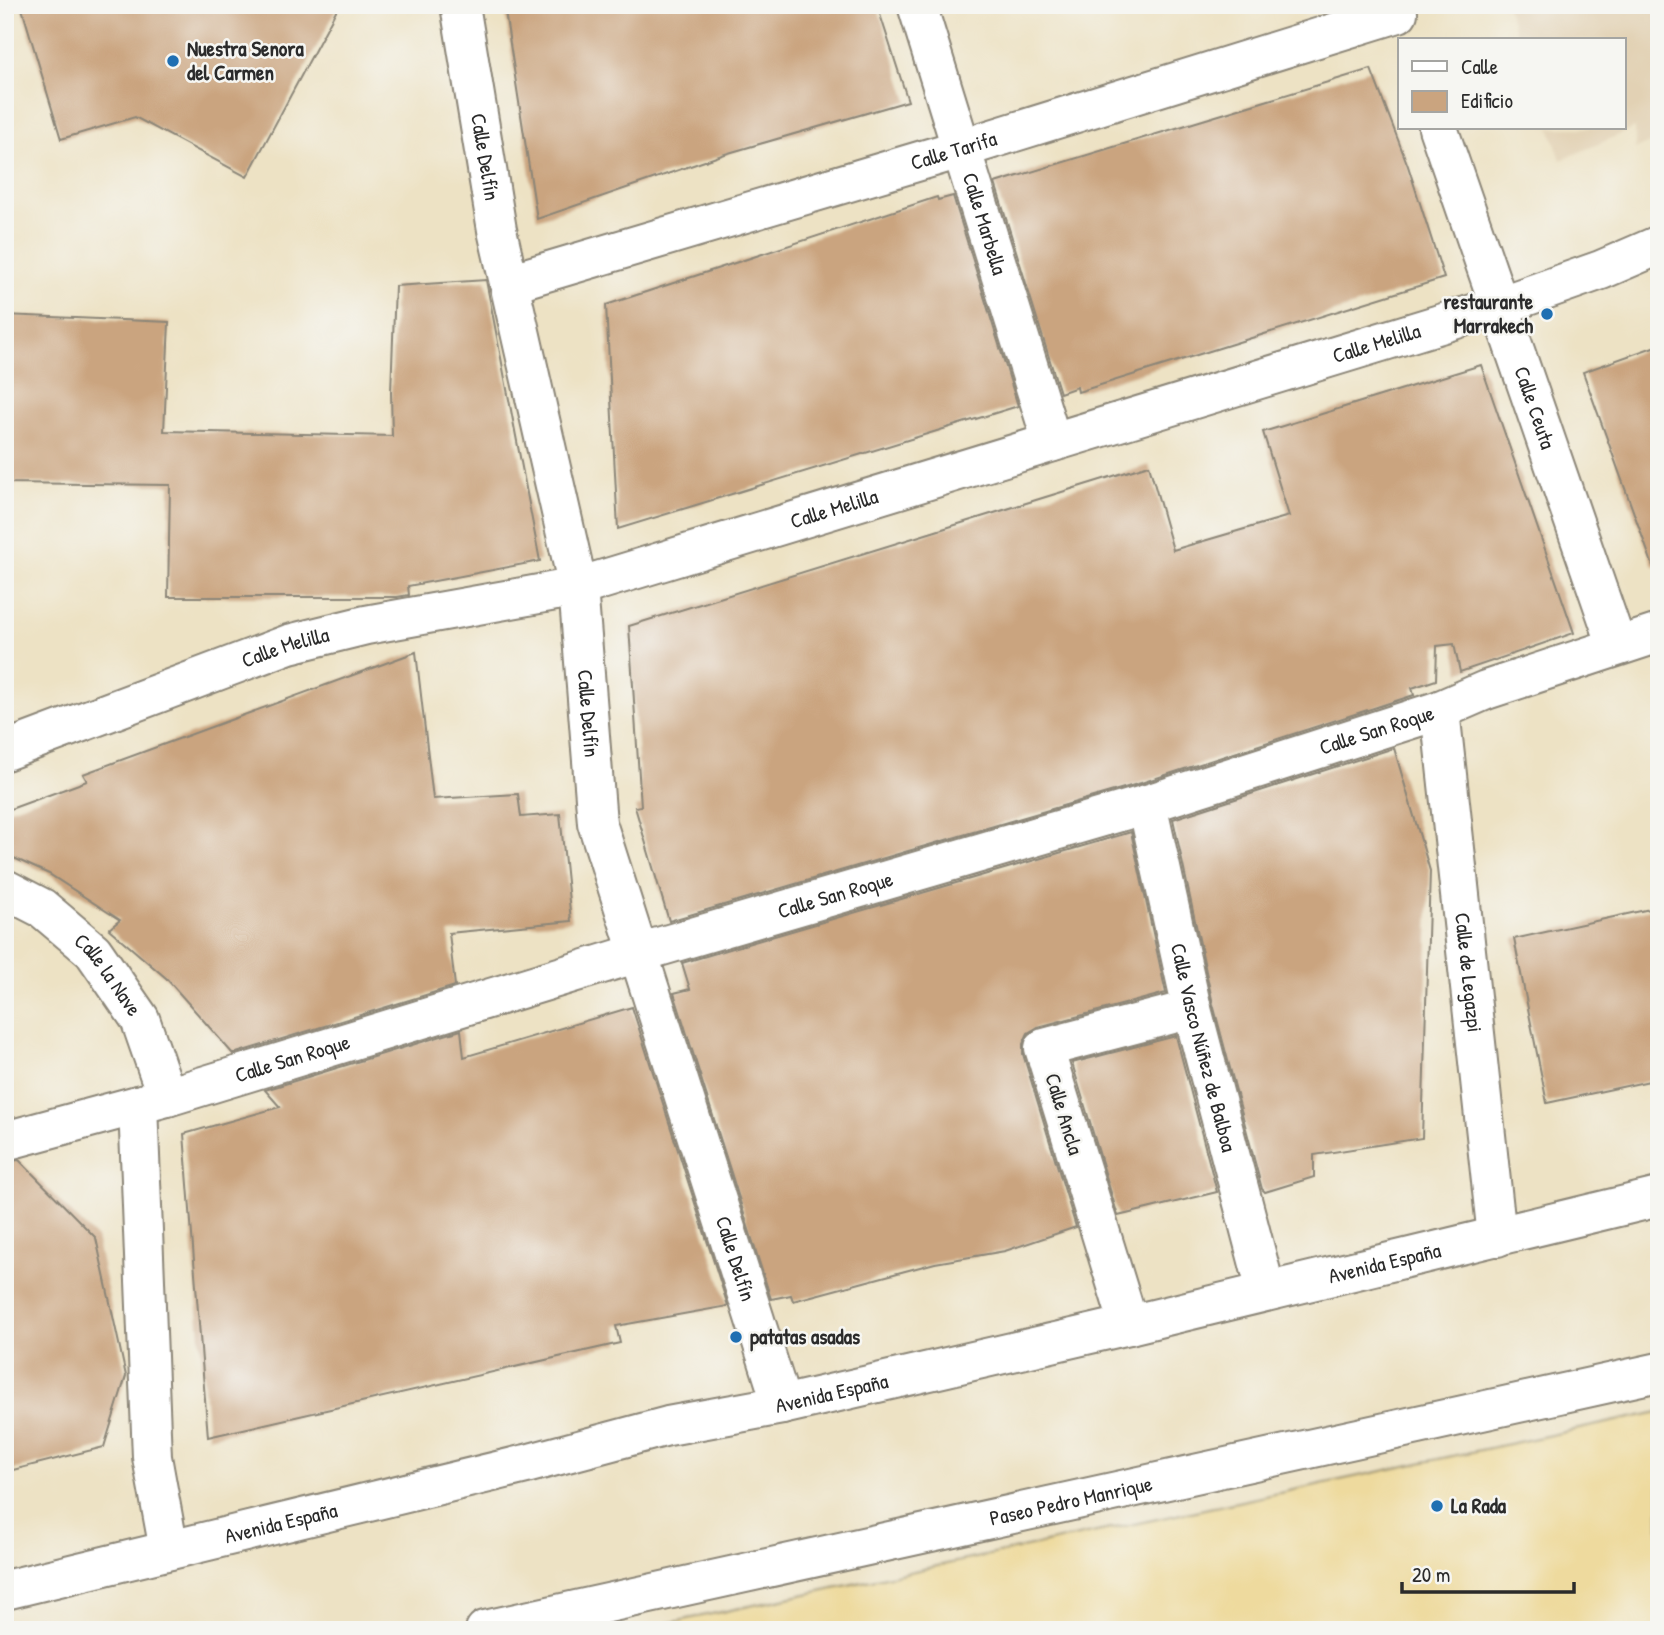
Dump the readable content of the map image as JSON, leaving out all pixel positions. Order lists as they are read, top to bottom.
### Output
{
  "streets": {
    "street": [
      "Calle Tarifa",
      "Calle Delfín",
      "Calle Marbella",
      "Calle Melilla",
      "Calle Ceuta",
      "Calle San Roque",
      "Calle de Legazpi",
      "Calle la Nave",
      "Calle Vasco Núñez de Balboa",
      "Calle Ancla",
      "Avenida España",
      "Paseo Pedro Manrique"
    ]
  },
  "crossings": [
    ["Calle Tarifa", "Calle Delfín"],
    ["Calle Tarifa", "Calle Marbella"],
    ["Calle Delfín", "Calle Melilla"],
    ["Calle Delfín", "Calle San Roque"],
    ["Calle Delfín", "Avenida España"],
    ["Calle Marbella", "Calle Melilla"],
    ["Calle Melilla", "Calle Ceuta"],
    ["Calle Ceuta", "Calle San Roque"],
    ["Calle San Roque", "Calle de Legazpi"],
    ["Calle San Roque", "Calle la Nave"],
    ["Calle San Roque", "Calle Vasco Núñez de Balboa"],
    ["Calle de Legazpi", "Avenida España"],
    ["Calle la Nave", "Avenida España"],
    ["Calle Vasco Núñez de Balboa", "Calle Ancla"],
    ["Calle Vasco Núñez de Balboa", "Avenida España"],
    ["Calle Ancla", "Avenida España"]
  ],
  "places": [
    "Nuestra Senora del Carmen",
    "restaurante Marrakech",
    "patatas asadas",
    "La Rada"
  ],
  "legend": ["Calle", "Edificio"],
  "scale_bar": "20 m"
}
